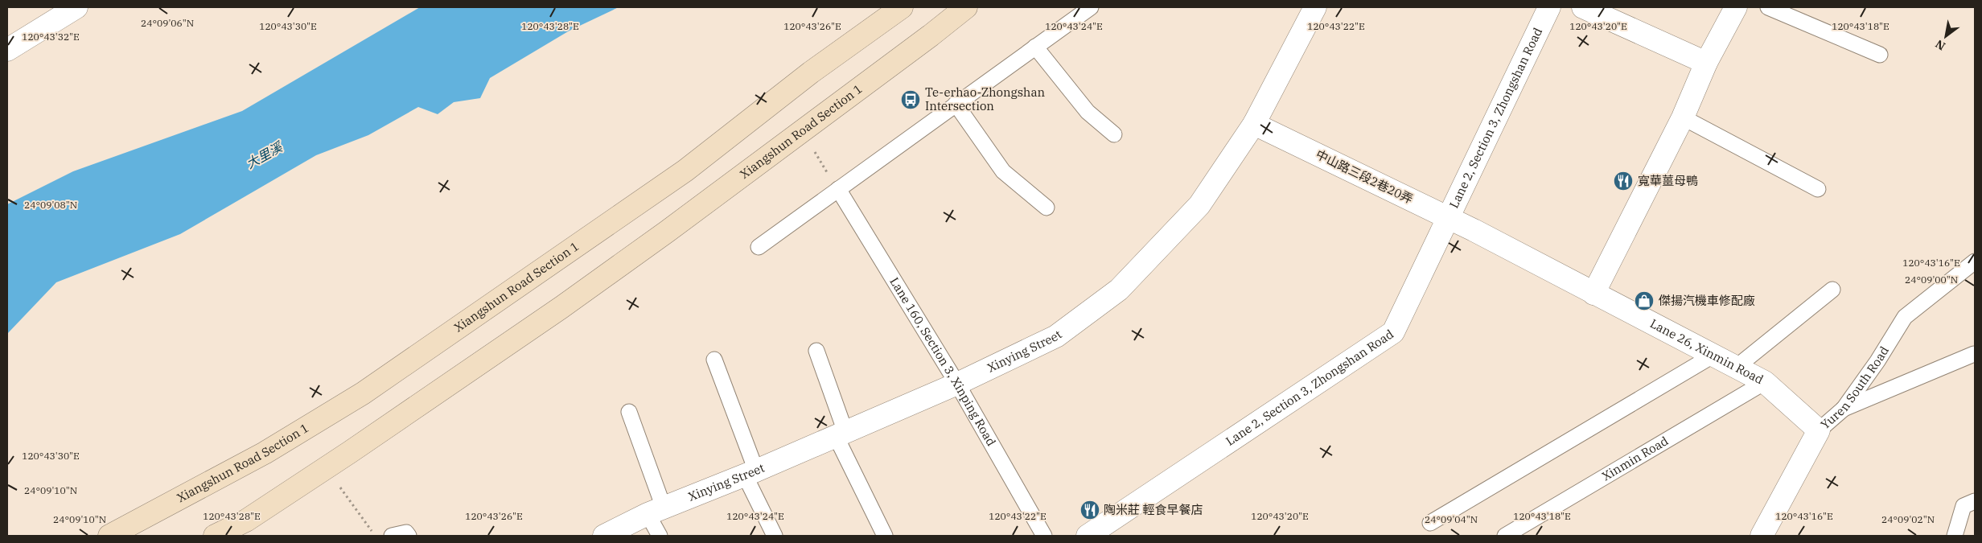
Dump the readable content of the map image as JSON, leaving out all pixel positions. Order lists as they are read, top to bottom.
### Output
{
  "streets": {
    "street": [
      "Lane 2, Section 3, Zhongshan Road",
      "Xiangshun Road Section 1",
      "中山路三段2巷20弄",
      "Xinying Street",
      "Lane 26, Xinmin Road",
      "Yuren South Road"
    ],
    "lane": ["Lane 160, Section 3, Xinping Road", "Xinmin Road"]
  },
  "crossings": [
    ["Lane 2, Section 3, Zhongshan Road", "中山路三段2巷20弄"],
    ["中山路三段2巷20弄", "Xinying Street"],
    ["中山路三段2巷20弄", "Lane 26, Xinmin Road"],
    ["Xinying Street", "Lane 160, Section 3, Xinping Road"],
    ["Lane 26, Xinmin Road", "Yuren South Road"],
    ["Lane 26, Xinmin Road", "Xinmin Road"]
  ],
  "water": ["大里溪"],
  "places": {
    "bus stop": ["Te-erhao-Zhongshan Intersection"],
    "restaurant": ["寬華薑母鴨", "陶米莊 輕食早餐店"],
    "shop": ["傑揚汽機車修配廠"]
  },
  "north": "bottom left",
  "coordinates": [
    "24°09'06\"N",
    "120°43'30\"E",
    "120°43'28\"E",
    "120°43'26\"E",
    "120°43'24\"E",
    "120°43'22\"E",
    "120°43'20\"E",
    "120°43'18\"E",
    "120°43'32\"E",
    "24°09'08\"N",
    "120°43'16\"E",
    "24°09'00\"N",
    "24°09'10\"N",
    "24°09'04\"N",
    "24°09'02\"N"
  ]
}
